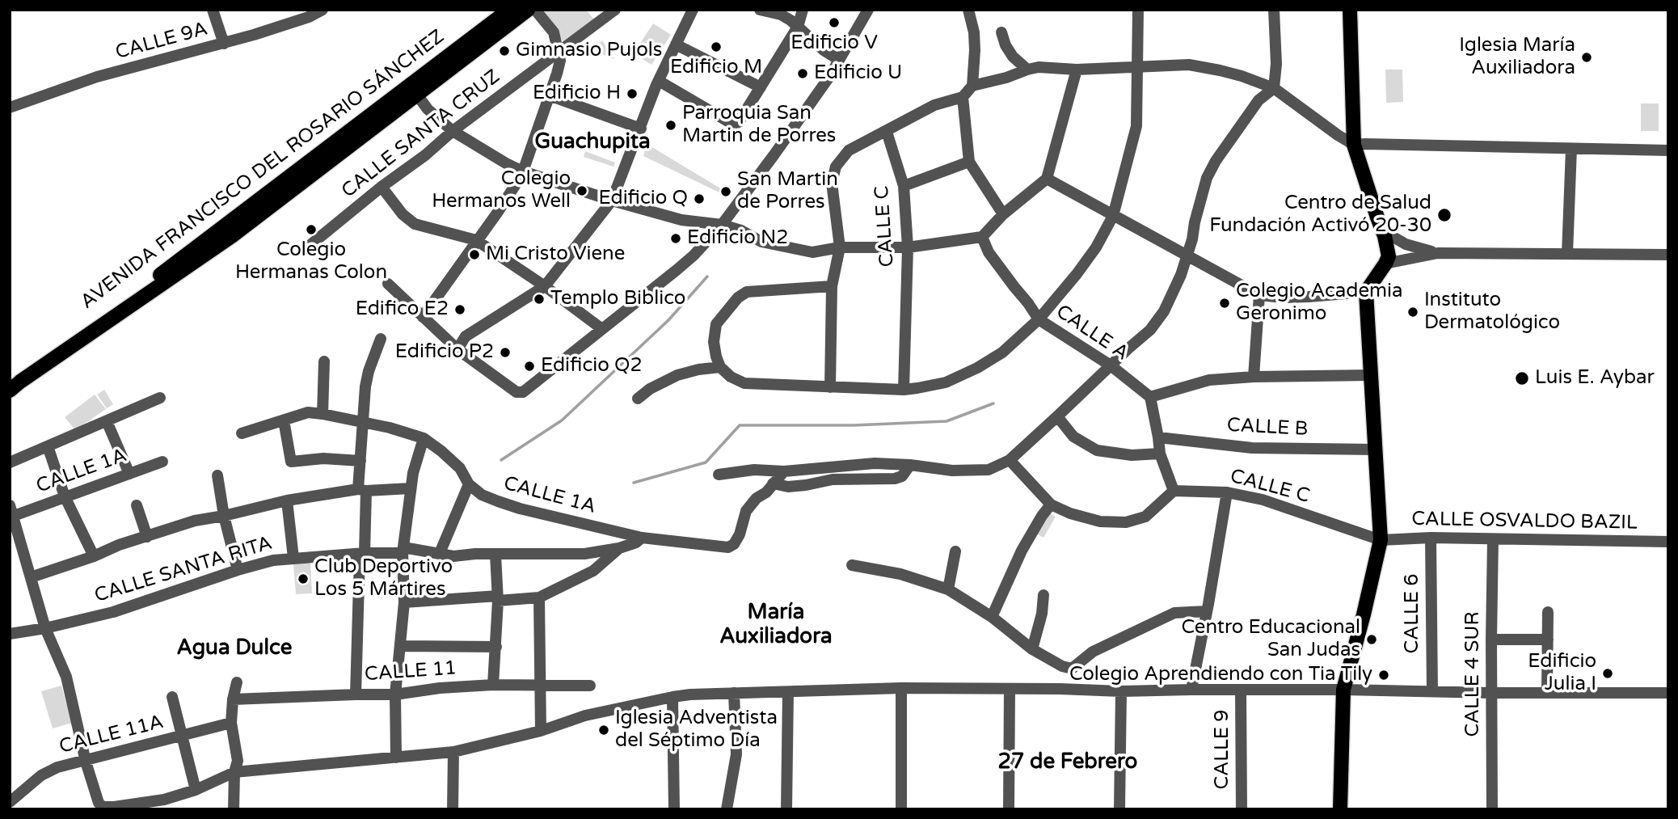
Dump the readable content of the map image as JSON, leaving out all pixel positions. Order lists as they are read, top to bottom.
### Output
{
  "streets": {
    "main road": ["AVENIDA FRANCISCO DEL ROSARIO SÁNCHEZ"],
    "street": [
      "CALLE 9A",
      "CALLE SANTA CRUZ",
      "CALLE C",
      "CALLE A",
      "CALLE B",
      "CALLE 1A",
      "CALLE OSVALDO BAZIL",
      "CALLE SANTA RITA",
      "CALLE 6",
      "CALLE 11",
      "CALLE 4 SUR",
      "CALLE 11A",
      "CALLE 9"
    ]
  },
  "crossings": [
    ["CALLE C", "CALLE OSVALDO BAZIL"],
    ["CALLE OSVALDO BAZIL", "CALLE 6"],
    ["CALLE OSVALDO BAZIL", "CALLE 4 SUR"]
  ],
  "districts": [
    "Guachupita",
    "María Auxiliadora",
    "Agua Dulce",
    "27 de Febrero"
  ],
  "places": [
    "Edificio V",
    "Edificio M",
    "Gimnasio Pujols",
    "Iglesia María Auxiliadora",
    "Edificio U",
    "Edificio H",
    "Parroquia San Martin de Porres",
    "Colegio Hermanos Well",
    "San Martin de Porres",
    "Edificio Q",
    "Centro de Salud Fundación Activó 20-30",
    "Colegio Hermanas Colon",
    "Edificio N2",
    "Mi Cristo Viene",
    "Templo Biblico",
    "Colegio Academia Geronimo",
    "Edifico E2",
    "Instituto Dermatológico",
    "Edificio P2",
    "Edificio Q2",
    "Luis E. Aybar",
    "Club Deportivo Los 5 Mártires",
    "Centro Educacional San Judas",
    "Edificio Julia I",
    "Colegio Aprendiendo con Tia Tily",
    "Iglesia Adventista del Séptimo Día"
  ]
}
